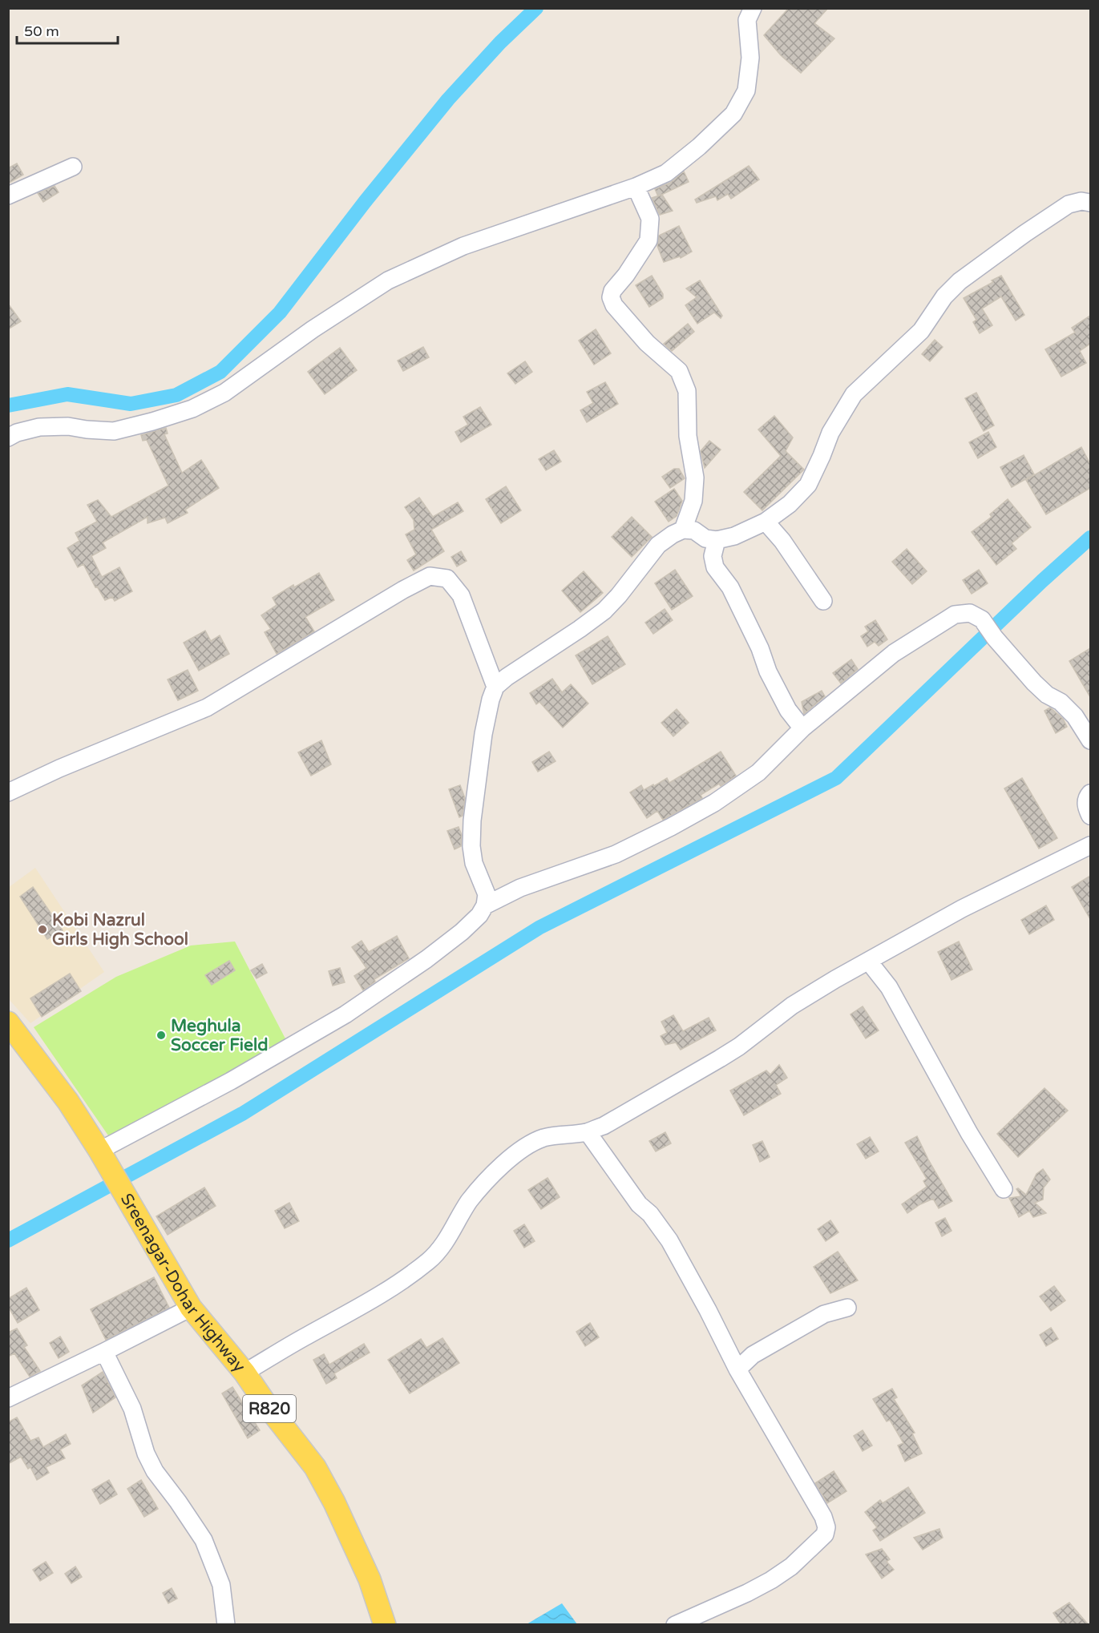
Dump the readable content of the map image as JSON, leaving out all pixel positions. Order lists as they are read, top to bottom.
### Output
{
  "streets": {
    "main road": ["Sreenagar-Dohar Highway", "R820"]
  },
  "places": ["Kobi Nazrul Girls High School", "Meghula Soccer Field"],
  "scale_bar": "50 m"
}
